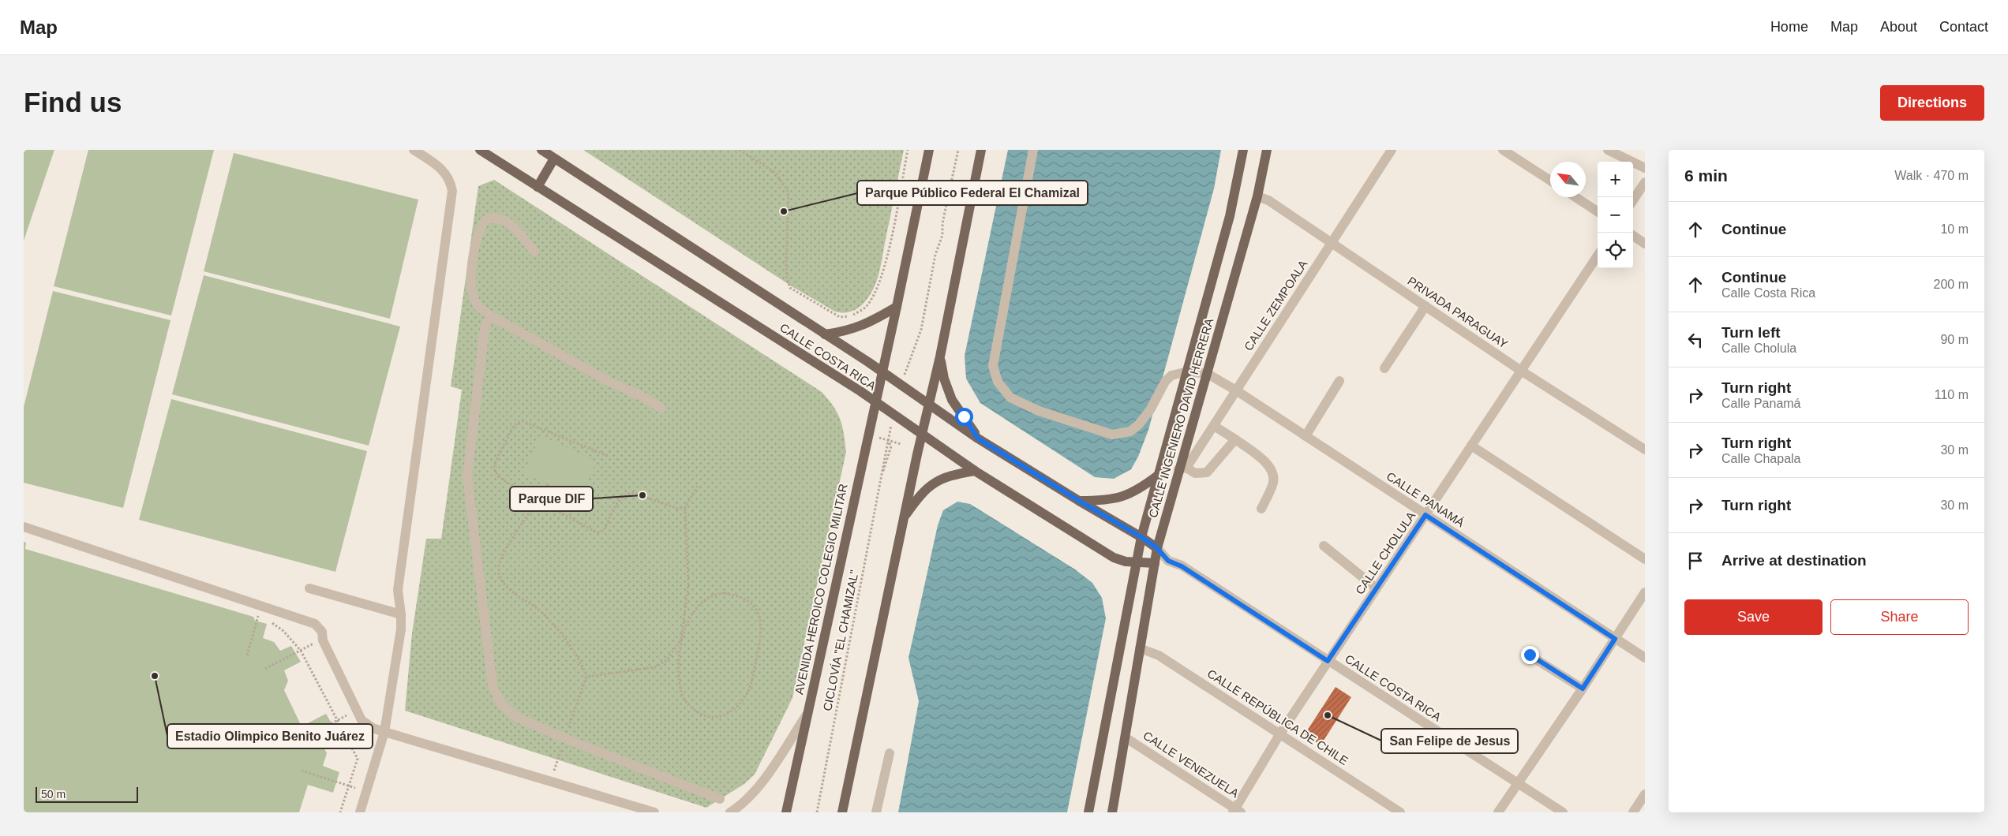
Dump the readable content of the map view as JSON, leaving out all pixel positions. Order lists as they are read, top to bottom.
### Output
{
  "streets": {
    "main road": ["CALLE COSTA RICA", "CALLE INGENIERO DAVID HERRERA", "AVENIDA HEROICO COLEGIO MILITAR"],
    "street": [
      "CALLE ZEMPOALA",
      "PRIVADA PARAGUAY",
      "CALLE PANAMÁ",
      "CALLE CHOLULA",
      "CALLE REPÚBLICA DE CHILE",
      "CALLE VENEZUELA"
    ],
    "path": ["CICLOVÍA \"EL CHAMIZAL\""]
  },
  "crossings": [
    ["CALLE ZEMPOALA", "PRIVADA PARAGUAY"],
    ["CALLE ZEMPOALA", "CALLE INGENIERO DAVID HERRERA"],
    ["CALLE ZEMPOALA", "CALLE PANAMÁ"],
    ["PRIVADA PARAGUAY", "CALLE INGENIERO DAVID HERRERA"],
    ["PRIVADA PARAGUAY", "CALLE CHOLULA"],
    ["CALLE COSTA RICA", "CALLE INGENIERO DAVID HERRERA"],
    ["CALLE COSTA RICA", "CALLE CHOLULA"],
    ["CALLE COSTA RICA", "AVENIDA HEROICO COLEGIO MILITAR"],
    ["CALLE INGENIERO DAVID HERRERA", "CALLE PANAMÁ"],
    ["CALLE INGENIERO DAVID HERRERA", "CALLE REPÚBLICA DE CHILE"],
    ["CALLE INGENIERO DAVID HERRERA", "CALLE VENEZUELA"],
    ["CALLE PANAMÁ", "CALLE CHOLULA"],
    ["CALLE CHOLULA", "CALLE REPÚBLICA DE CHILE"],
    ["CALLE CHOLULA", "CALLE VENEZUELA"]
  ],
  "places": [
    "Parque Público Federal El Chamizal",
    "Parque DIF",
    "Estadio Olimpico Benito Juárez",
    "San Felipe de Jesus"
  ],
  "scale_bar": "50 m",
  "north": "top left",
  "page": {
    "header": "Map",
    "nav": [
      "Home",
      "Map",
      "About",
      "Contact"
    ],
    "buttons": [
      "Directions",
      ["Save", "Share"]
    ],
    "title": "Find us",
    "heading": ["6 min", "Walk · 470 m"],
    "map_buttons": ["+", "−"],
    "list": [
      ["Continue", "10 m"],
      ["Continue", "Calle Costa Rica", "200 m"],
      ["Turn left", "Calle Cholula", "90 m"],
      ["Turn right", "Calle Panamá", "110 m"],
      ["Turn right", "Calle Chapala", "30 m"],
      ["Turn right", "30 m"],
      "Arrive at destination"
    ],
    "scale": "50 m"
  }
}
